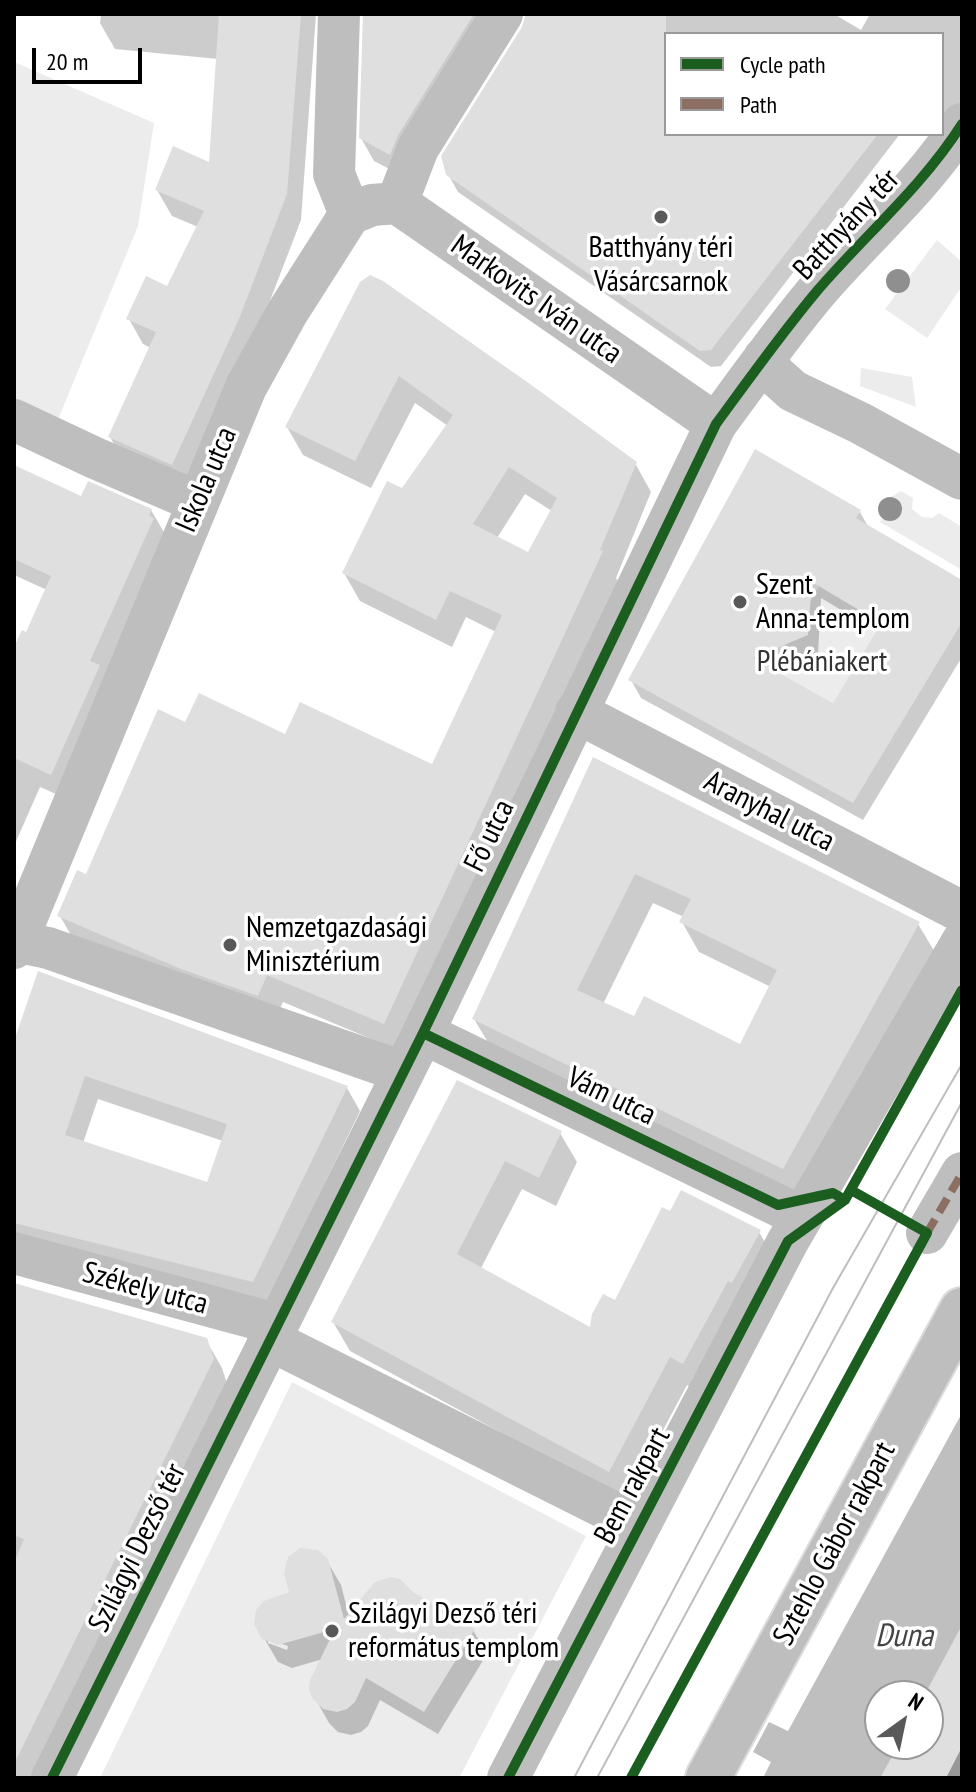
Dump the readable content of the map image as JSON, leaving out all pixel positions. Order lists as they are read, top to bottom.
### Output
{
  "streets": {
    "main road": ["Sztehlo Gábor rakpart"],
    "street": [
      "Batthyány tér",
      "Markovits Iván utca",
      "Iskola utca",
      "Aranyhal utca",
      "Fő utca",
      "Vám utca",
      "Székely utca",
      "Bem rakpart",
      "Szilágyi Dezső tér"
    ]
  },
  "crossings": [
    ["Batthyány tér", "Fő utca"],
    ["Markovits Iván utca", "Fő utca"],
    ["Aranyhal utca", "Fő utca"],
    ["Fő utca", "Vám utca"],
    ["Fő utca", "Székely utca"],
    ["Fő utca", "Szilágyi Dezső tér"],
    ["Vám utca", "Bem rakpart"],
    ["Székely utca", "Szilágyi Dezső tér"]
  ],
  "water": ["Duna"],
  "parks": ["Plébániakert"],
  "places": [
    "Batthyány téri Vásárcsarnok",
    "Szent Anna-templom",
    "Nemzetgazdasági Minisztérium",
    "Szilágyi Dezső téri református templom"
  ],
  "legend": ["Cycle path", "Path"],
  "scale_bar": "20 m",
  "north": "top right"
}
